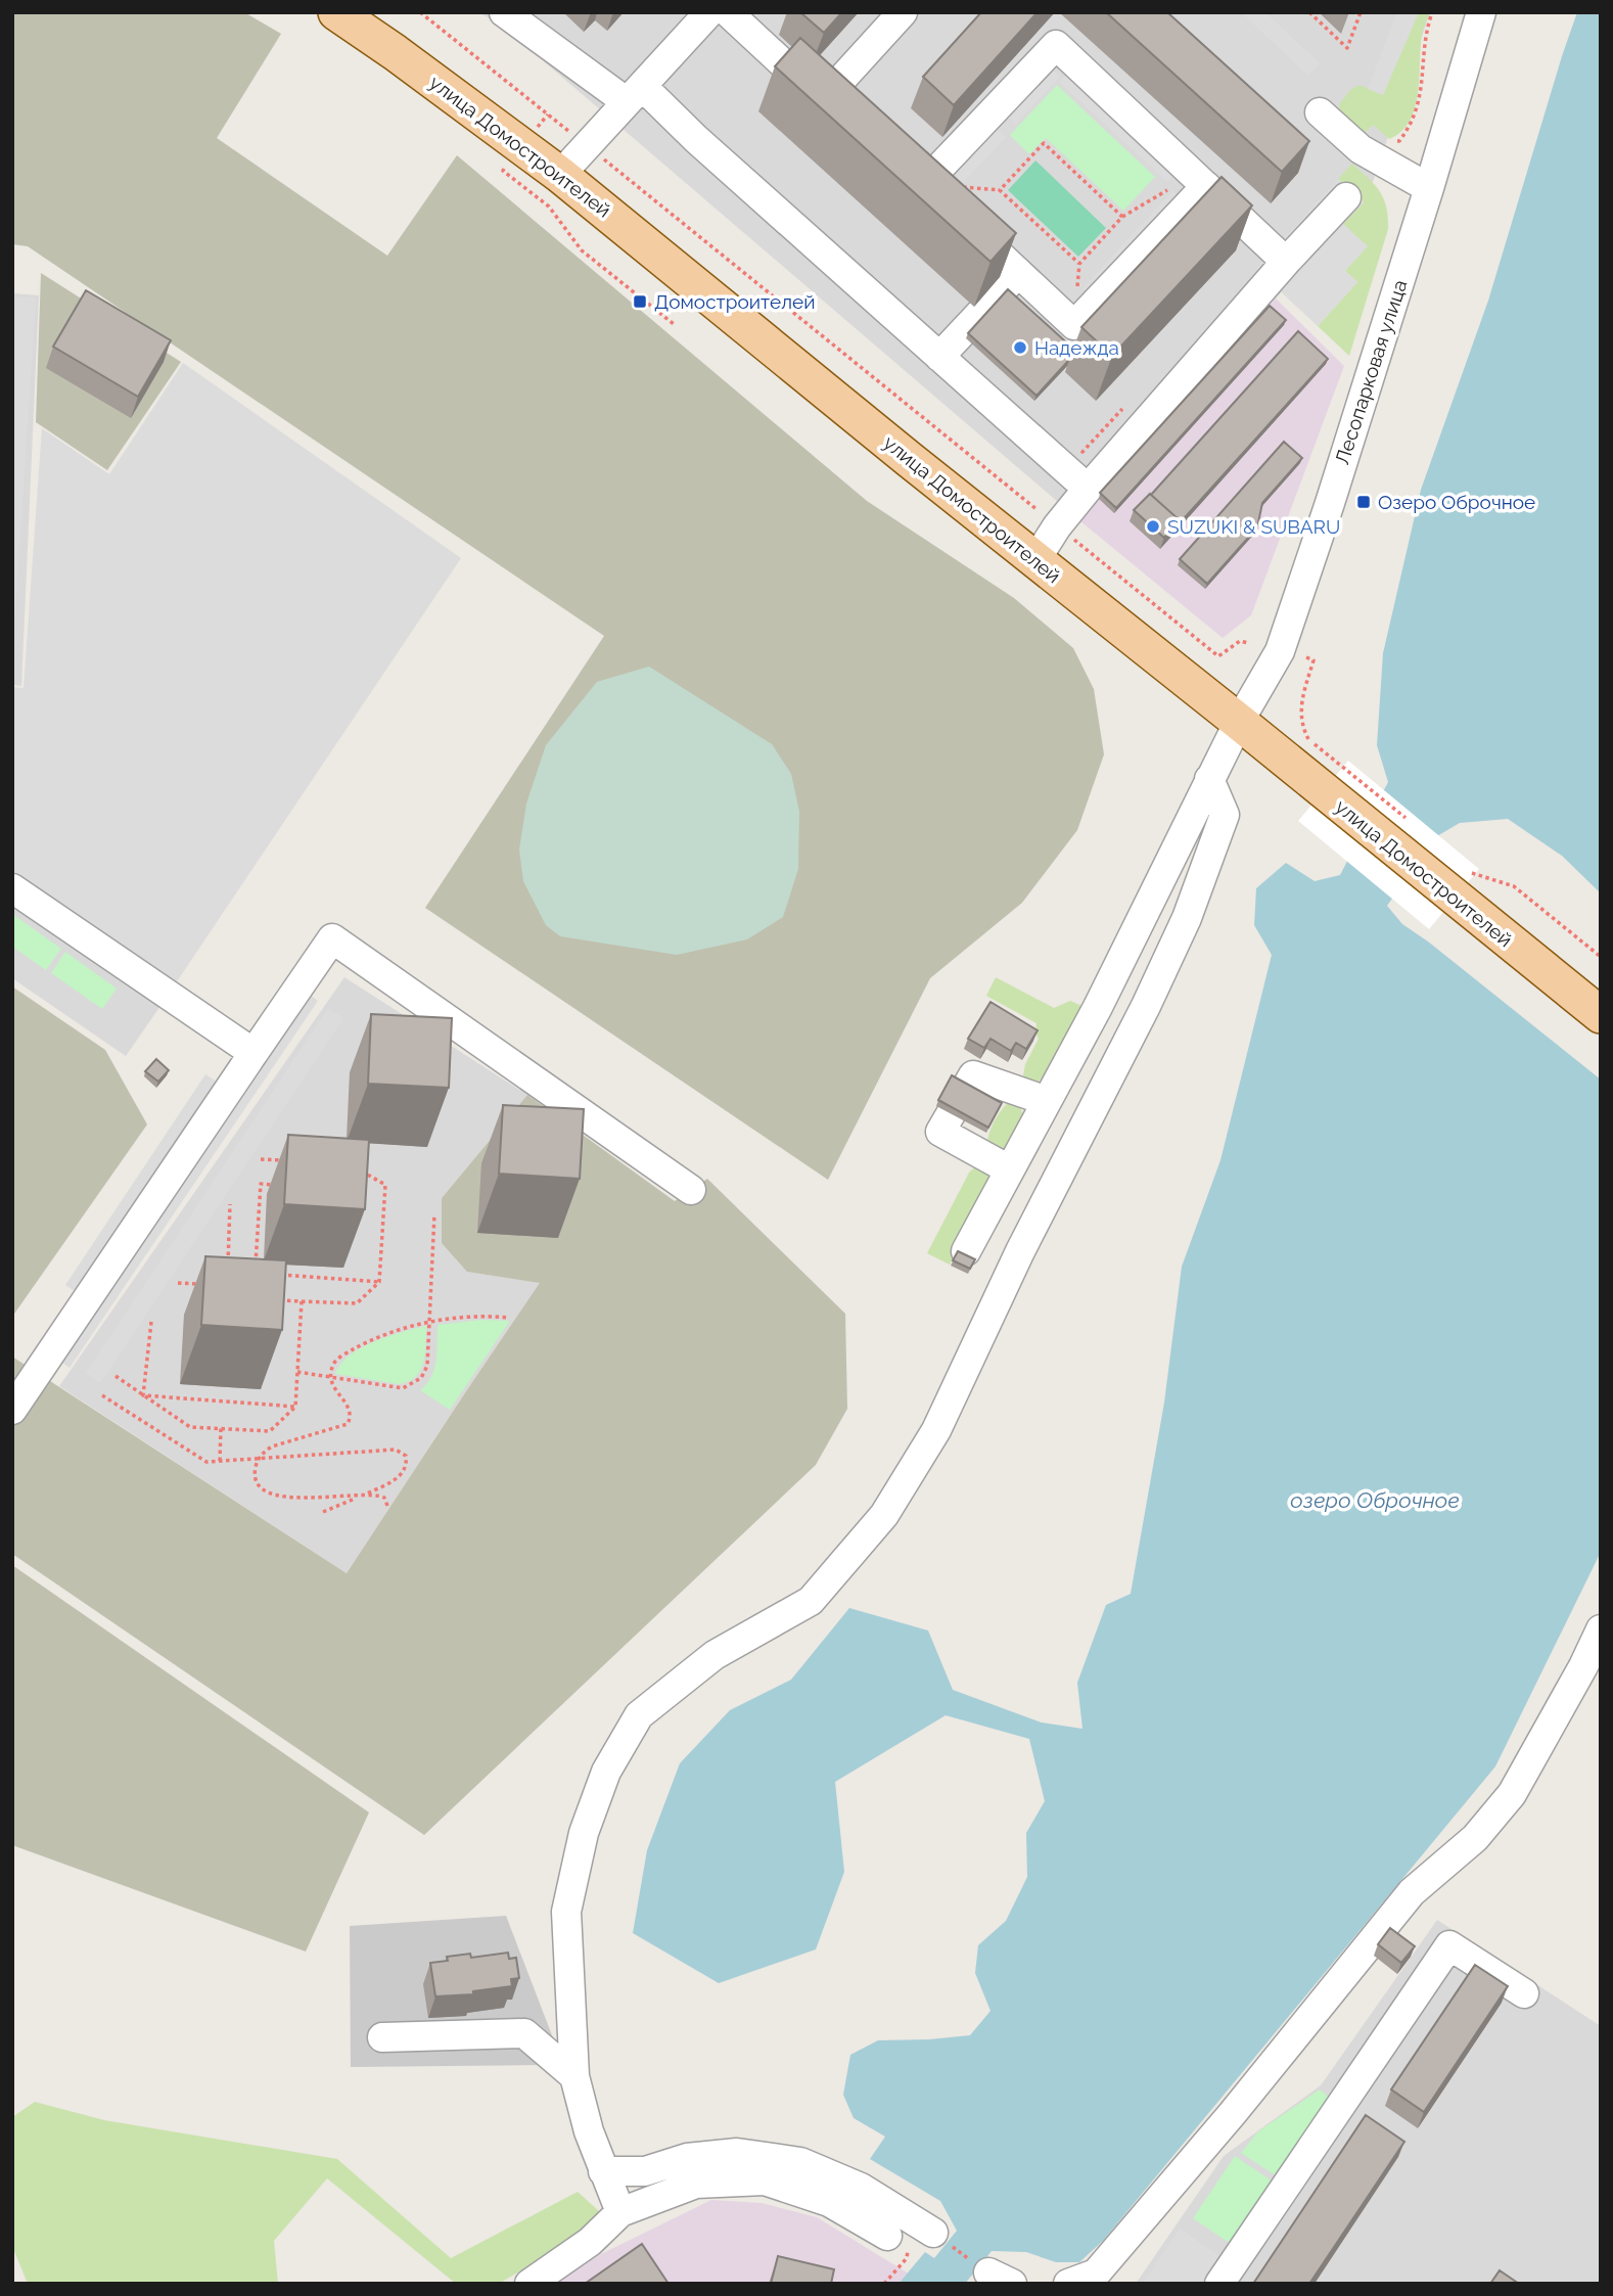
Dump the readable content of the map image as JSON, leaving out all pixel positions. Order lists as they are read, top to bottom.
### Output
{
  "streets": {
    "main road": ["улица Домостроителей"],
    "street": ["Лесопарковая улица"]
  },
  "crossings": [
    ["улица Домостроителей", "Лесопарковая улица"]
  ],
  "water": ["озеро Оброчное"],
  "places": {
    "transit": ["Домостроителей", "Озеро Оброчное"],
    "other": ["Надежда", "SUZUKI & SUBARU"]
  }
}
